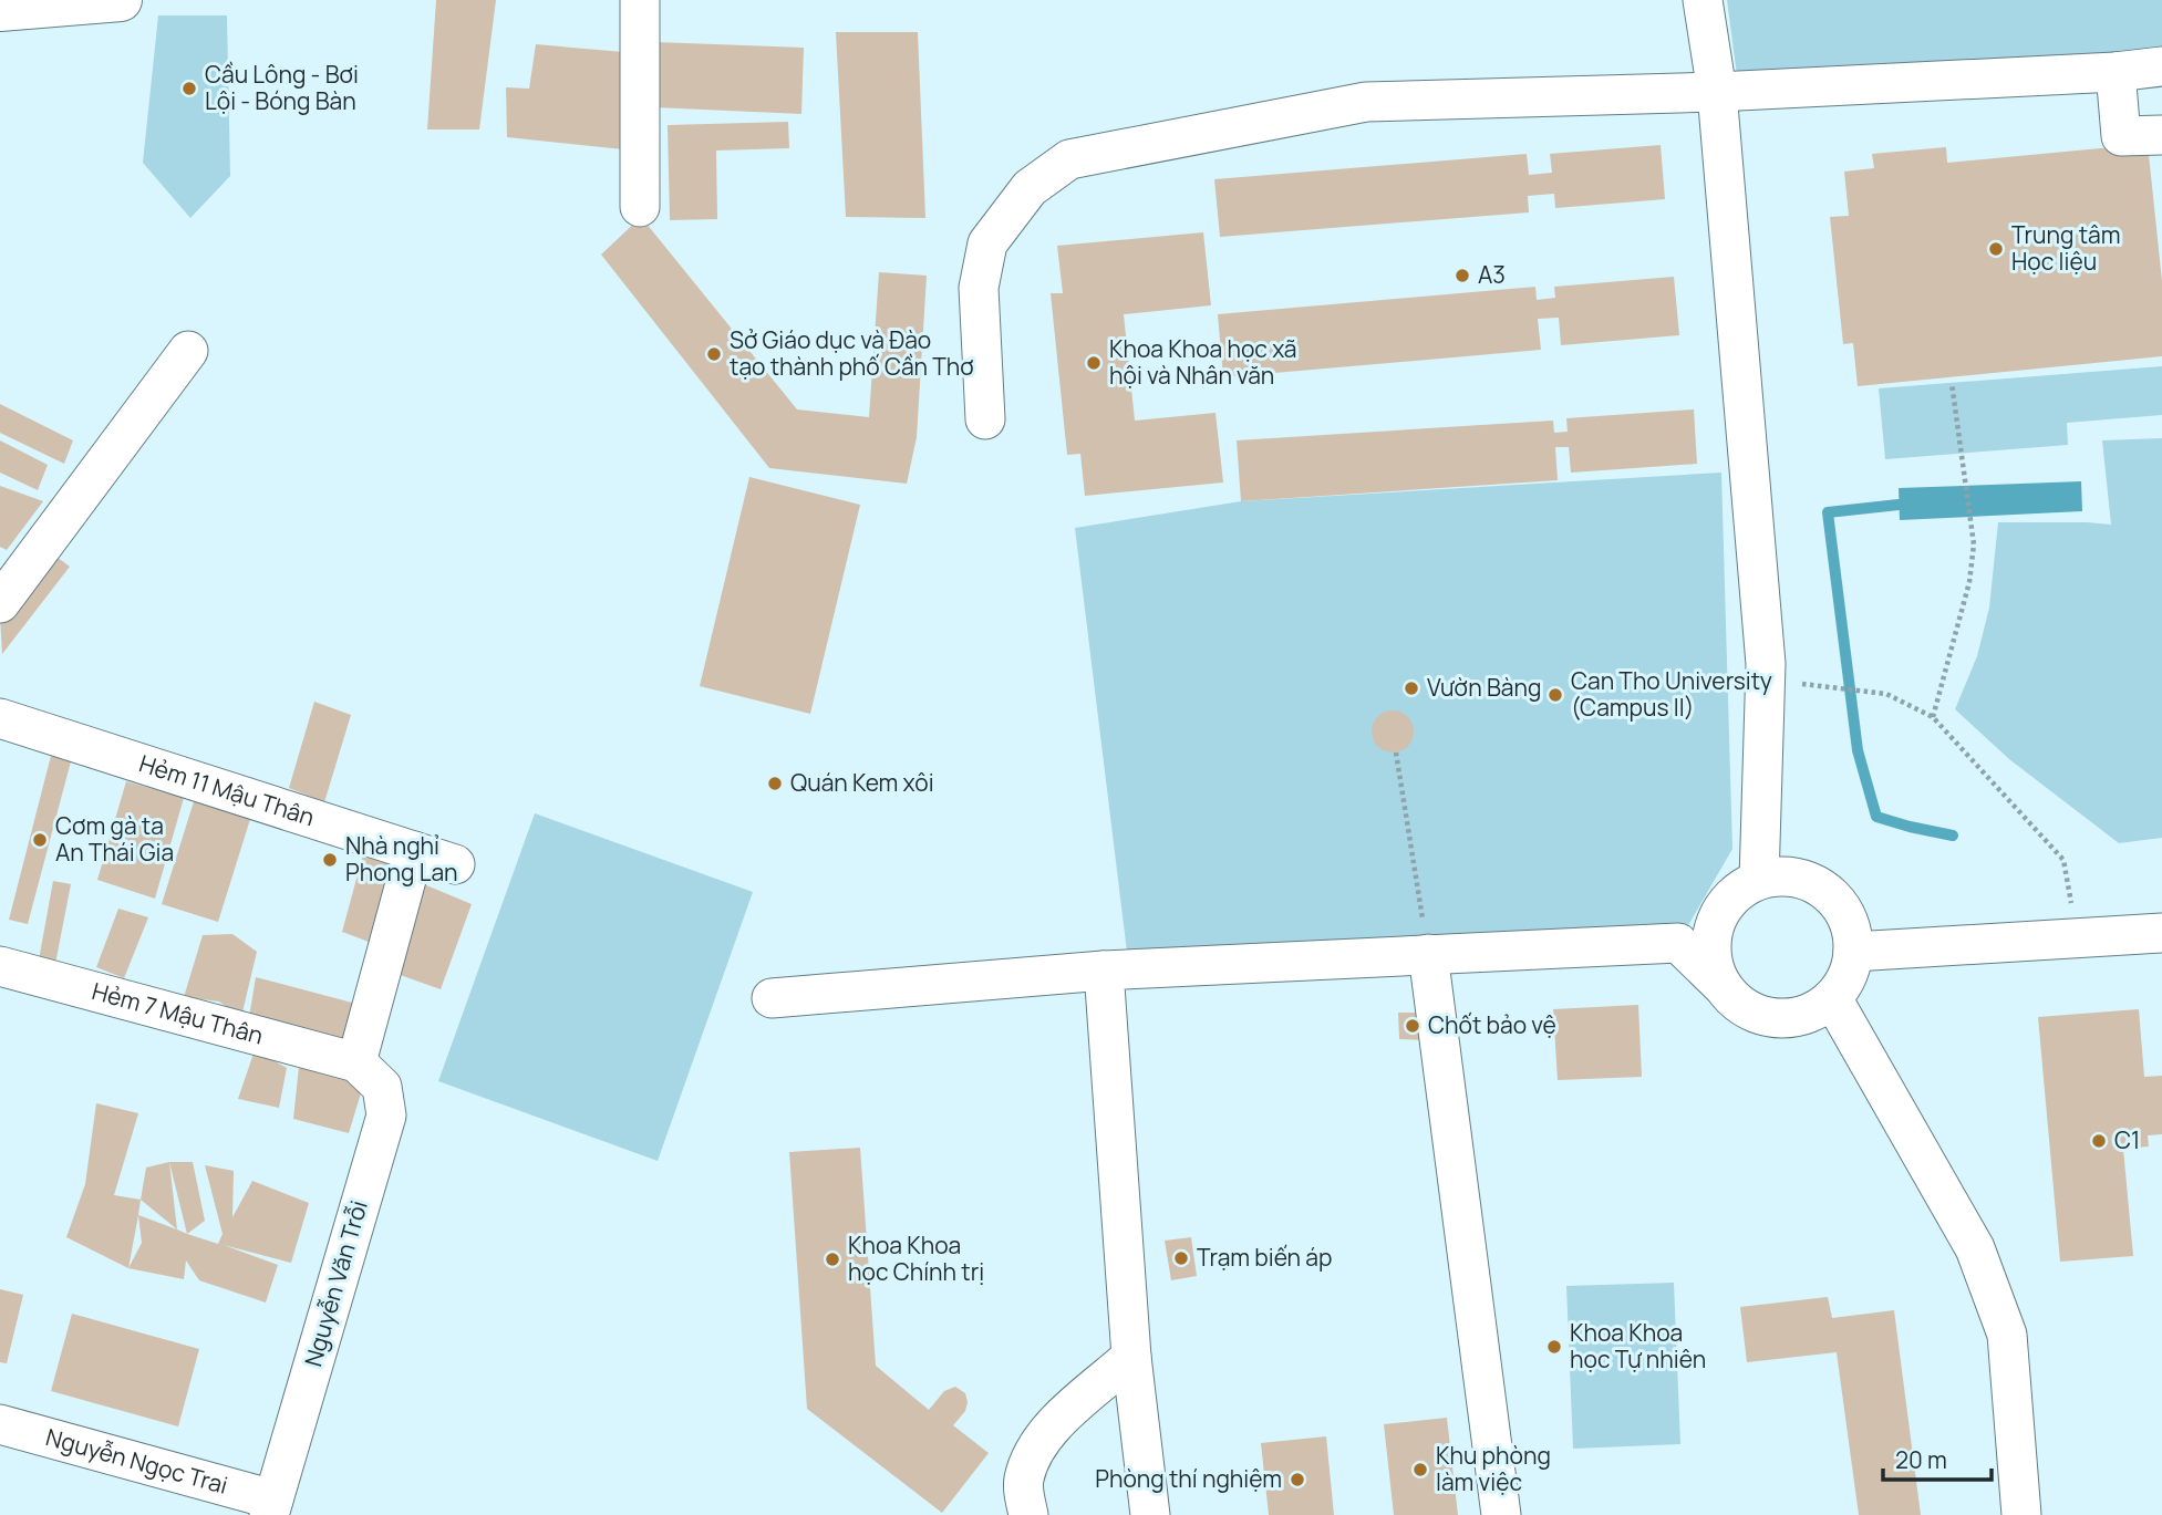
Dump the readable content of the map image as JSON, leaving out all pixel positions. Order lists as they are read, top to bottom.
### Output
{
  "streets": {
    "street": [
      "Hẻm 11 Mậu Thân",
      "Hẻm 7 Mậu Thân",
      "Nguyễn Văn Trỗi",
      "Nguyễn Ngọc Trai"
    ]
  },
  "crossings": [
    ["Hẻm 7 Mậu Thân", "Nguyễn Văn Trỗi"],
    ["Nguyễn Văn Trỗi", "Nguyễn Ngọc Trai"]
  ],
  "places": [
    "Cầu Lông - Bơi Lội - Bóng Bàn",
    "Trung tâm Học liệu",
    "A3",
    "Sở Giáo dục và Đào tạo thành phố Cần Thơ",
    "Khoa Khoa học xã hội và Nhân văn",
    "Vườn Bàng",
    "Can Tho University (Campus II)",
    "Quán Kem xôi",
    "Cơm gà ta An Thái Gia",
    "Nhà nghỉ Phong Lan",
    "Chốt bảo vệ",
    "C1",
    "Trạm biến áp",
    "Khoa Khoa học Chính trị",
    "Khoa Khoa học Tự nhiên",
    "Khu phòng làm việc",
    "Phòng thí nghiệm"
  ],
  "scale_bar": "20 m"
}
